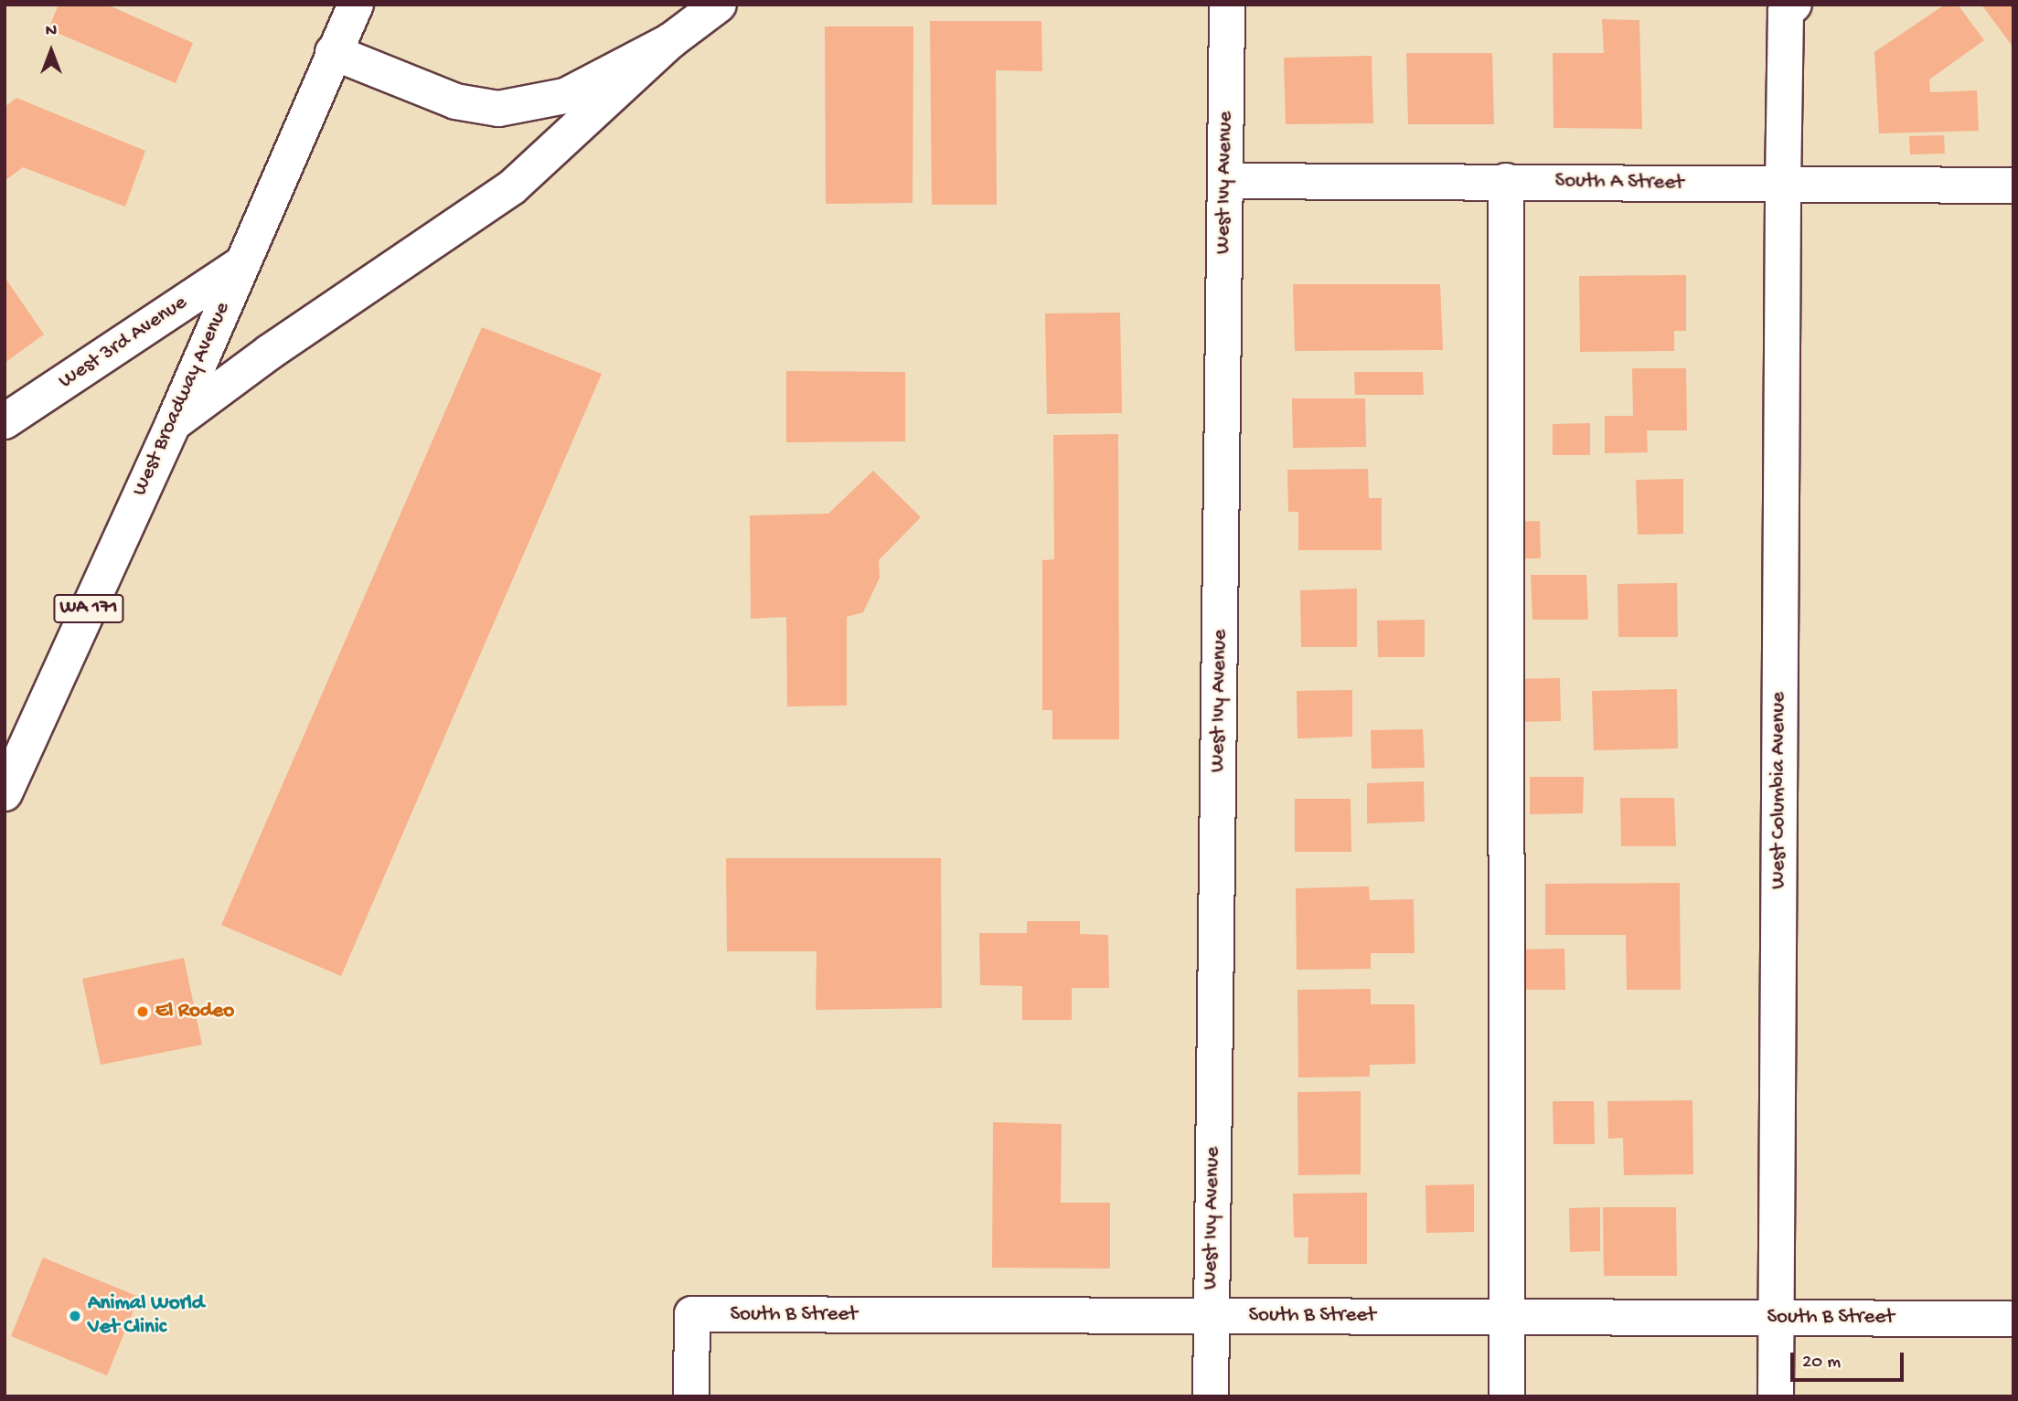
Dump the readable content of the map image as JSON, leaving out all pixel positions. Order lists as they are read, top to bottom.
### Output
{
  "streets": {
    "street": [
      "West Ivy Avenue",
      "South A Street",
      "West 3rd Avenue",
      "West Broadway Avenue",
      "WA 171",
      "West Columbia Avenue",
      "South B Street"
    ]
  },
  "crossings": [
    ["West Ivy Avenue", "South A Street"],
    ["West Ivy Avenue", "South B Street"],
    ["South A Street", "West Columbia Avenue"],
    ["West 3rd Avenue", "West Broadway Avenue"],
    ["West Columbia Avenue", "South B Street"]
  ],
  "places": ["El Rodeo", "Animal World Vet Clinic"],
  "scale_bar": "20 m",
  "north": "top"
}
